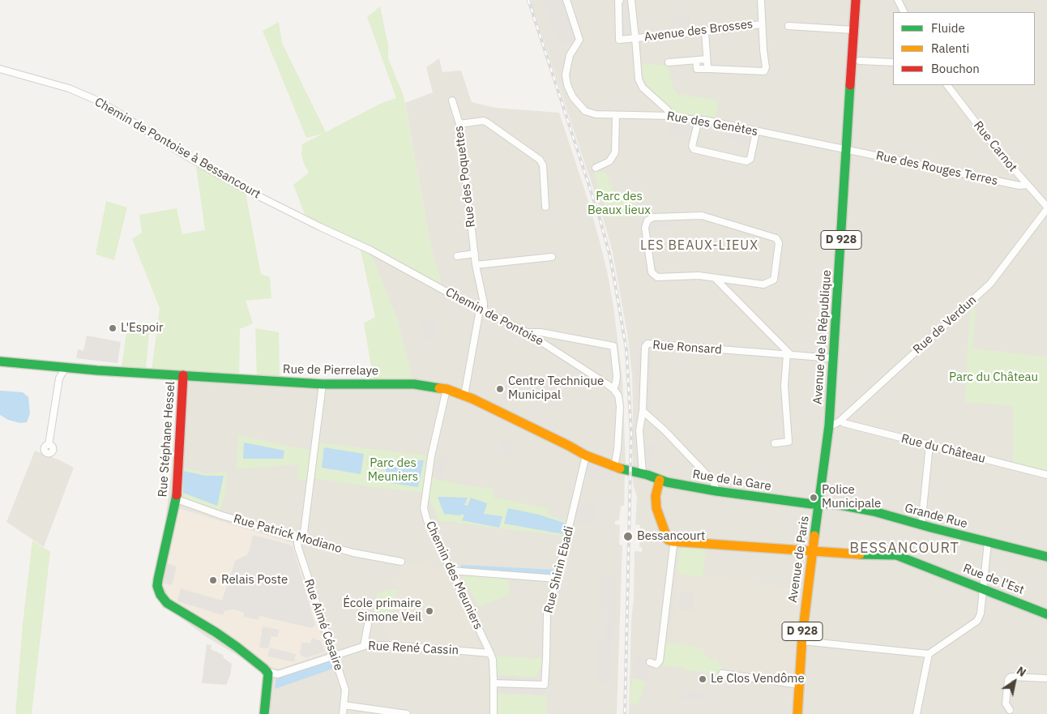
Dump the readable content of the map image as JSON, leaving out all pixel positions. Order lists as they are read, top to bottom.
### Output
{
  "streets": {
    "main road": [
      "D 928",
      "Avenue de la République",
      "Rue de Pierrelaye",
      "Rue Stéphane Hessel",
      "Rue de la Gare",
      "Grande Rue",
      "Avenue de Paris",
      "Rue de l'Est"
    ],
    "street": [
      "Avenue des Brosses",
      "Rue des Genètes",
      "Rue Carnot",
      "Chemin de Pontoise à Bessancourt",
      "Rue des Rouges Terres",
      "Rue des Poquettes",
      "Chemin de Pontoise",
      "Rue de Verdun",
      "Rue Ronsard",
      "Rue du Château",
      "Rue Patrick Modiano",
      "Rue Shirin Ebadi",
      "Chemin des Meuniers",
      "Rue Aimé Césaire",
      "Rue René Cassin"
    ]
  },
  "crossings": [
    ["Avenue des Brosses", "Rue des Genètes"],
    ["Rue des Genètes", "Rue des Rouges Terres"],
    ["Rue des Genètes", "Avenue de la République"],
    ["Rue Carnot", "Rue des Rouges Terres"],
    ["Rue Carnot", "Rue de Verdun"],
    ["Chemin de Pontoise à Bessancourt", "Chemin de Pontoise"],
    ["Rue des Rouges Terres", "Avenue de la République"],
    ["Rue des Poquettes", "Chemin de Pontoise"],
    ["Rue des Poquettes", "Rue de Pierrelaye"],
    ["Rue de Verdun", "Avenue de la République"],
    ["Rue de Verdun", "Rue du Château"],
    ["Avenue de la République", "Rue Ronsard"],
    ["Avenue de la République", "Rue de la Gare"],
    ["Avenue de la République", "Grande Rue"],
    ["Avenue de la République", "Avenue de Paris"],
    ["Rue Ronsard", "Rue de Pierrelaye"],
    ["Rue Ronsard", "Rue de la Gare"],
    ["Rue de Pierrelaye", "Rue Stéphane Hessel"],
    ["Rue de Pierrelaye", "Rue de la Gare"],
    ["Rue de Pierrelaye", "Rue Shirin Ebadi"],
    ["Rue de Pierrelaye", "Chemin des Meuniers"],
    ["Rue de Pierrelaye", "Rue Aimé Césaire"],
    ["Rue Stéphane Hessel", "Rue Patrick Modiano"],
    ["Rue Stéphane Hessel", "Rue René Cassin"],
    ["Rue de la Gare", "Grande Rue"],
    ["Rue de la Gare", "Avenue de Paris"],
    ["Grande Rue", "Avenue de Paris"],
    ["Rue Patrick Modiano", "Rue Aimé Césaire"],
    ["Avenue de Paris", "Rue de l'Est"],
    ["Rue Shirin Ebadi", "Chemin des Meuniers"],
    ["Chemin des Meuniers", "Rue René Cassin"],
    ["Rue Aimé Césaire", "Rue René Cassin"]
  ],
  "districts": ["LES BEAUX-LIEUX", "BESSANCOURT"],
  "parks": ["Parc des Beaux lieux", "Parc du Château", "Parc des Meuniers"],
  "places": [
    "L'Espoir",
    "Centre Technique Municipal",
    "Police Municipale",
    "Bessancourt",
    "Relais Poste",
    "École primaire Simone Veil",
    "Le Clos Vendôme"
  ],
  "legend": ["Fluide", "Ralenti", "Bouchon"],
  "north": "top right"
}
